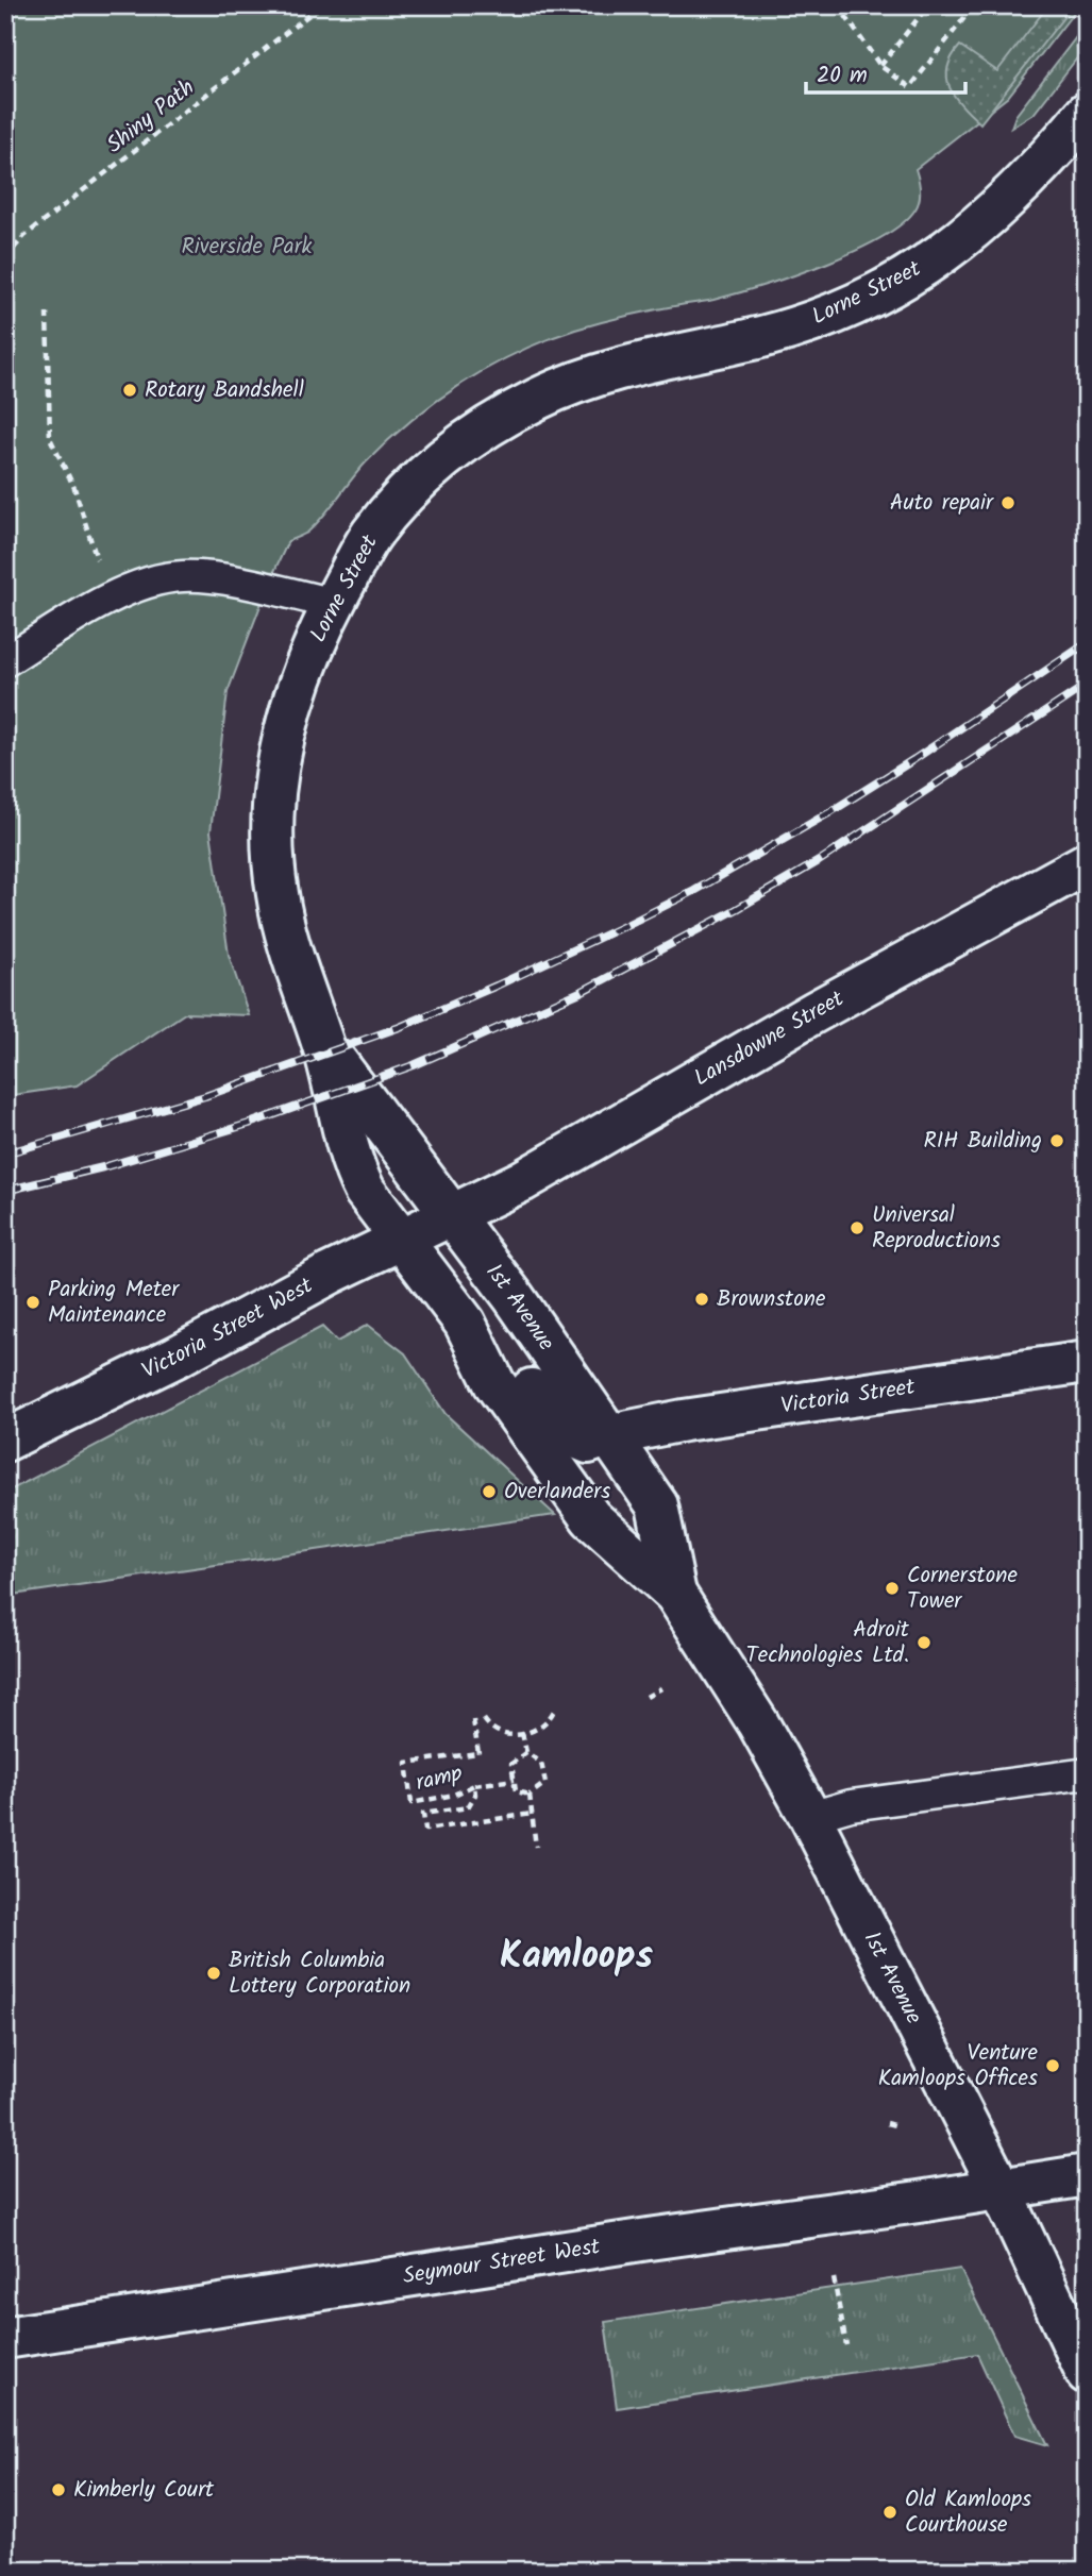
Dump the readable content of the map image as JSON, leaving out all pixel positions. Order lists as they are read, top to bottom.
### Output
{
  "streets": {
    "street": [
      "Lorne Street",
      "Lansdowne Street",
      "1st Avenue",
      "Victoria Street West",
      "Victoria Street",
      "Seymour Street West"
    ],
    "path": ["Shiny Path", "ramp"]
  },
  "crossings": [
    ["Lorne Street", "1st Avenue"],
    ["Lorne Street", "Victoria Street West"],
    ["Lansdowne Street", "1st Avenue"],
    ["Lansdowne Street", "Victoria Street West"],
    ["1st Avenue", "Victoria Street West"],
    ["1st Avenue", "Victoria Street"],
    ["1st Avenue", "Seymour Street West"]
  ],
  "districts": ["Kamloops"],
  "parks": ["Riverside Park"],
  "places": [
    "Rotary Bandshell",
    "Auto repair",
    "RIH Building",
    "Universal Reproductions",
    "Brownstone",
    "Parking Meter Maintenance",
    "Overlanders",
    "Cornerstone Tower",
    "Adroit Technologies Ltd.",
    "British Columbia Lottery Corporation",
    "Venture Kamloops Offices",
    "Kimberly Court",
    "Old Kamloops Courthouse"
  ],
  "scale_bar": "20 m"
}
